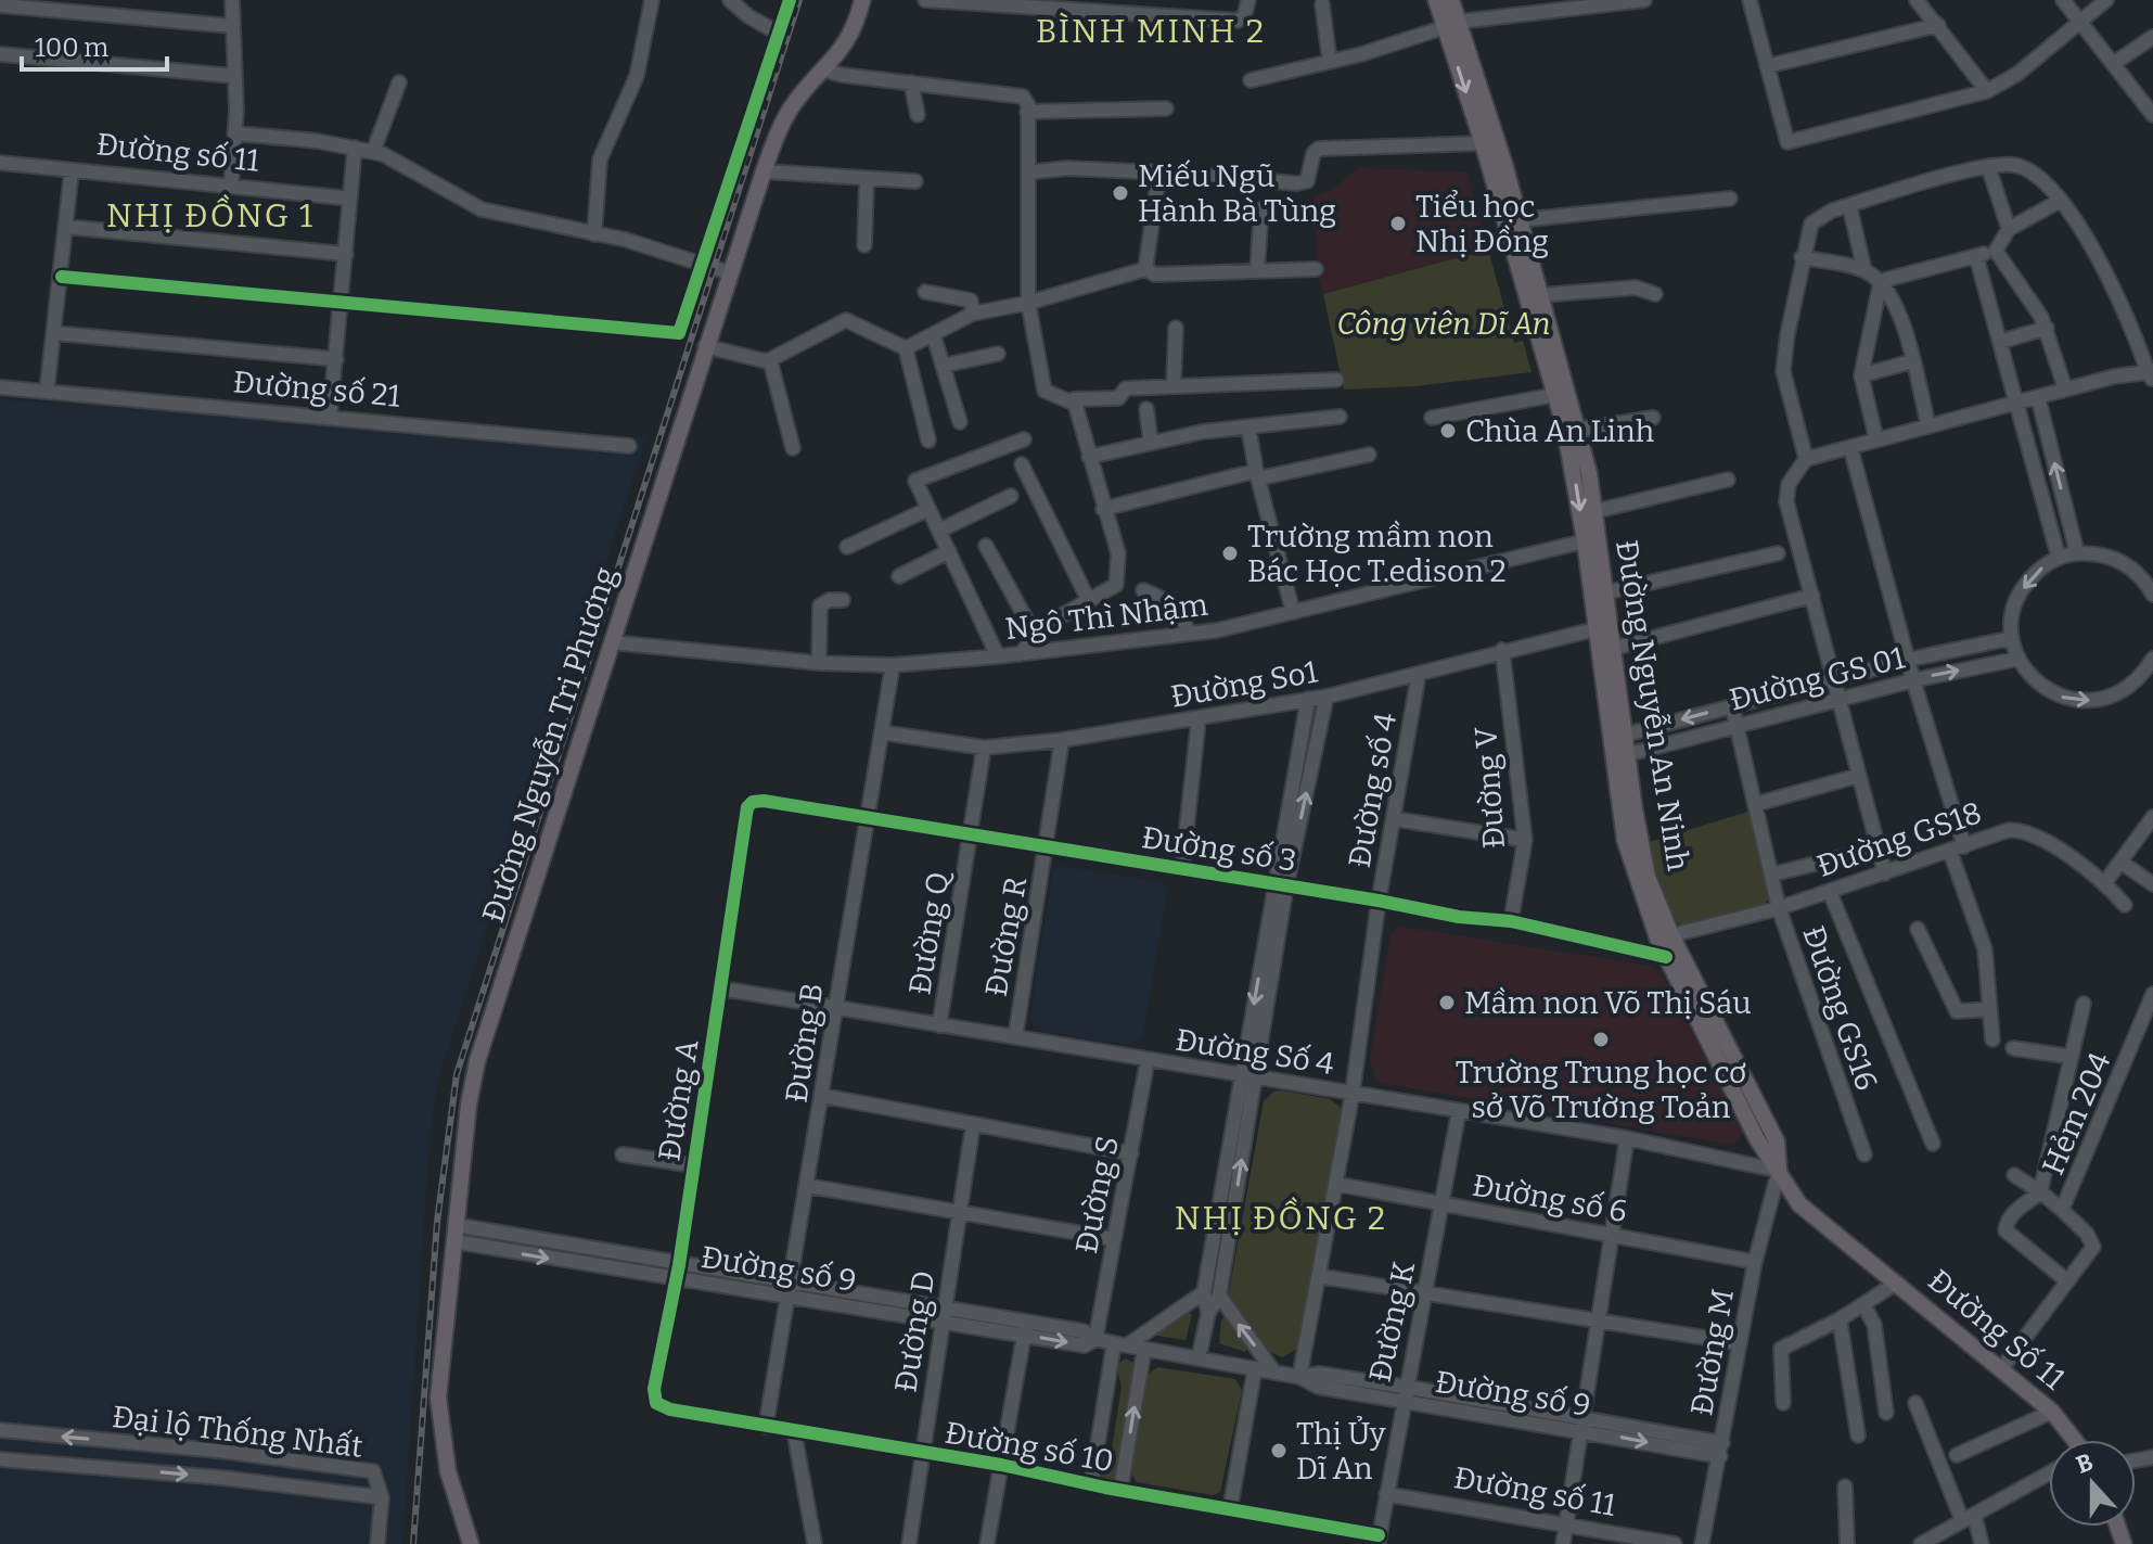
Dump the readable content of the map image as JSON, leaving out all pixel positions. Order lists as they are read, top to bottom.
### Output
{
  "streets": {
    "main road": ["Đường Nguyễn An Ninh", "Đường Nguyễn Tri Phương", "Đường Số 11"],
    "street": [
      "Đường số 11",
      "Đường số 21",
      "Ngô Thì Nhậm",
      "Đường GS 01",
      "Đường So1",
      "Đường V",
      "Đường số 4",
      "Đường GS18",
      "Đường số 3",
      "Đường Q",
      "Đường R",
      "Đường GS16",
      "Đường B",
      "Đường Số 4",
      "Đường A",
      "Hẻm 204",
      "Đường S",
      "Đường số 6",
      "Đường số 9",
      "Đường K",
      "Đường D",
      "Đường M",
      "Đại lộ Thống Nhất",
      "Đường số 10"
    ]
  },
  "crossings": [
    ["Đường số 11", "Đường K"],
    ["Ngô Thì Nhậm", "Đường Nguyễn An Ninh"],
    ["Ngô Thì Nhậm", "Đường Nguyễn Tri Phương"],
    ["Ngô Thì Nhậm", "Đường B"],
    ["Đường GS 01", "Đường Nguyễn An Ninh"],
    ["Đường GS 01", "Đường GS16"],
    ["Đường So1", "Đường Nguyễn An Ninh"],
    ["Đường So1", "Đường V"],
    ["Đường So1", "Đường số 4"],
    ["Đường So1", "Đường Q"],
    ["Đường So1", "Đường R"],
    ["Đường So1", "Đường B"],
    ["Đường Nguyễn An Ninh", "Đường GS18"],
    ["Đường Nguyễn An Ninh", "Đường số 3"],
    ["Đường Nguyễn An Ninh", "Đường Số 4"],
    ["Đường Nguyễn An Ninh", "Đường Số 11"],
    ["Đường Nguyễn An Ninh", "Đường M"],
    ["Đường Nguyễn Tri Phương", "Đường số 9"],
    ["Đường V", "Đường số 3"],
    ["Đường số 4", "Đường số 3"],
    ["Đường số 4", "Đường Số 4"],
    ["Đường số 4", "Đường số 6"],
    ["Đường số 4", "Đường số 9"],
    ["Đường GS18", "Đường GS16"],
    ["Đường số 3", "Đường Q"],
    ["Đường số 3", "Đường R"],
    ["Đường số 3", "Đường B"],
    ["Đường số 3", "Đường A"],
    ["Đường Q", "Đường Số 4"],
    ["Đường R", "Đường Số 4"],
    ["Đường B", "Đường Số 4"],
    ["Đường B", "Đường số 9"],
    ["Đường B", "Đường số 10"],
    ["Đường Số 4", "Đường A"],
    ["Đường Số 4", "Đường S"],
    ["Đường Số 4", "Đường K"],
    ["Đường Số 4", "Đường Số 11"],
    ["Đường Số 4", "Đường M"],
    ["Đường A", "Đường số 9"],
    ["Đường A", "Đường số 10"],
    ["Hẻm 204", "Đường Số 11"],
    ["Đường S", "Đường số 9"],
    ["Đường số 6", "Đường K"],
    ["Đường số 6", "Đường M"],
    ["Đường số 9", "Đường K"],
    ["Đường số 9", "Đường D"],
    ["Đường số 9", "Đường M"],
    ["Đường K", "Đường số 10"],
    ["Đường Số 11", "Đường M"],
    ["Đường D", "Đường số 10"]
  ],
  "districts": ["BÌNH MINH 2", "NHỊ ĐỒNG 1", "NHỊ ĐỒNG 2"],
  "parks": ["Công viên Dĩ An"],
  "places": [
    "Miếu Ngũ Hành Bà Tùng",
    "Tiểu học Nhị Đồng",
    "Chùa An Linh",
    "Trường mầm non Bác Học T.edison 2",
    "Mầm non Võ Thị Sáu",
    "Trường Trung học cơ sở Võ Trường Toản",
    "Thị Ủy Dĩ An"
  ],
  "scale_bar": "100 m",
  "north": "top"
}
